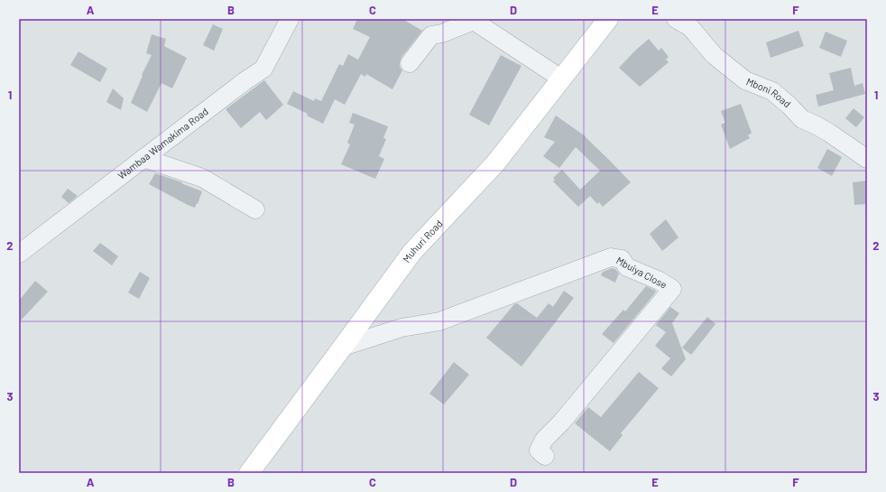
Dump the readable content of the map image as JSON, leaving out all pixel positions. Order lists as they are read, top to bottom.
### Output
{
  "streets": {
    "main road": ["Muhuri Road"],
    "street": ["Mboni Road", "Wambaa Wamakima Road", "Mbuiya Close"]
  },
  "crossings": [
    ["Muhuri Road", "Mbuiya Close"]
  ],
  "grid": {
    "columns": [
      "A",
      "B",
      "C",
      "D",
      "E",
      "F"
    ],
    "rows": ["1", "2", "3"]
  }
}
